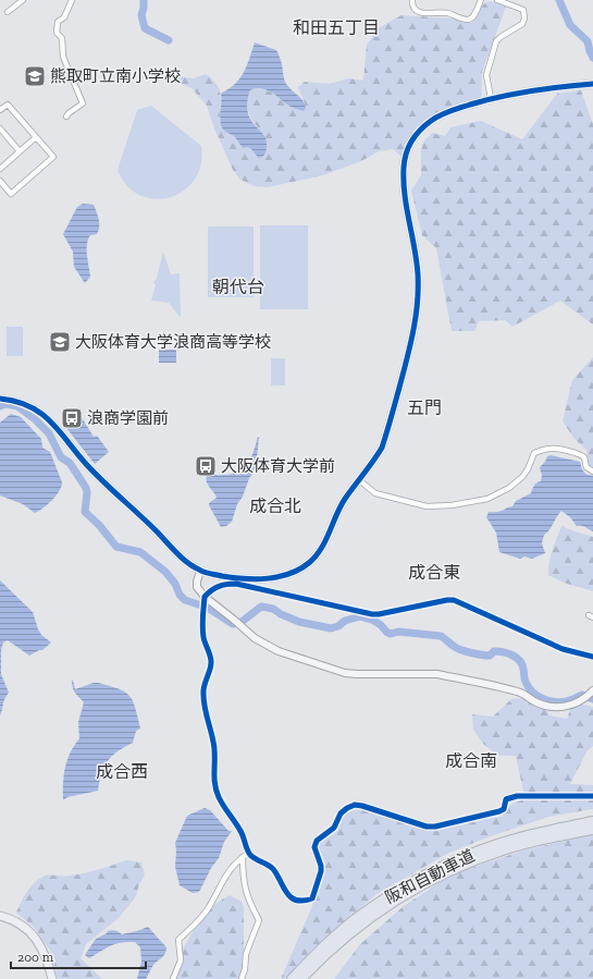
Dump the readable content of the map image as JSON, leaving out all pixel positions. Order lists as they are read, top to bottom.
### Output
{
  "streets": {
    "highway": ["阪和自動車道"]
  },
  "districts": [
    "和田五丁目",
    "朝代台",
    "五門",
    "成合北",
    "成合東",
    "成合南",
    "成合西"
  ],
  "places": {
    "school or university": ["熊取町立南小学校", "大阪体育大学浪商高等学校"],
    "bus stop": ["浪商学園前", "大阪体育大学前"]
  },
  "scale_bar": "200 m"
}
